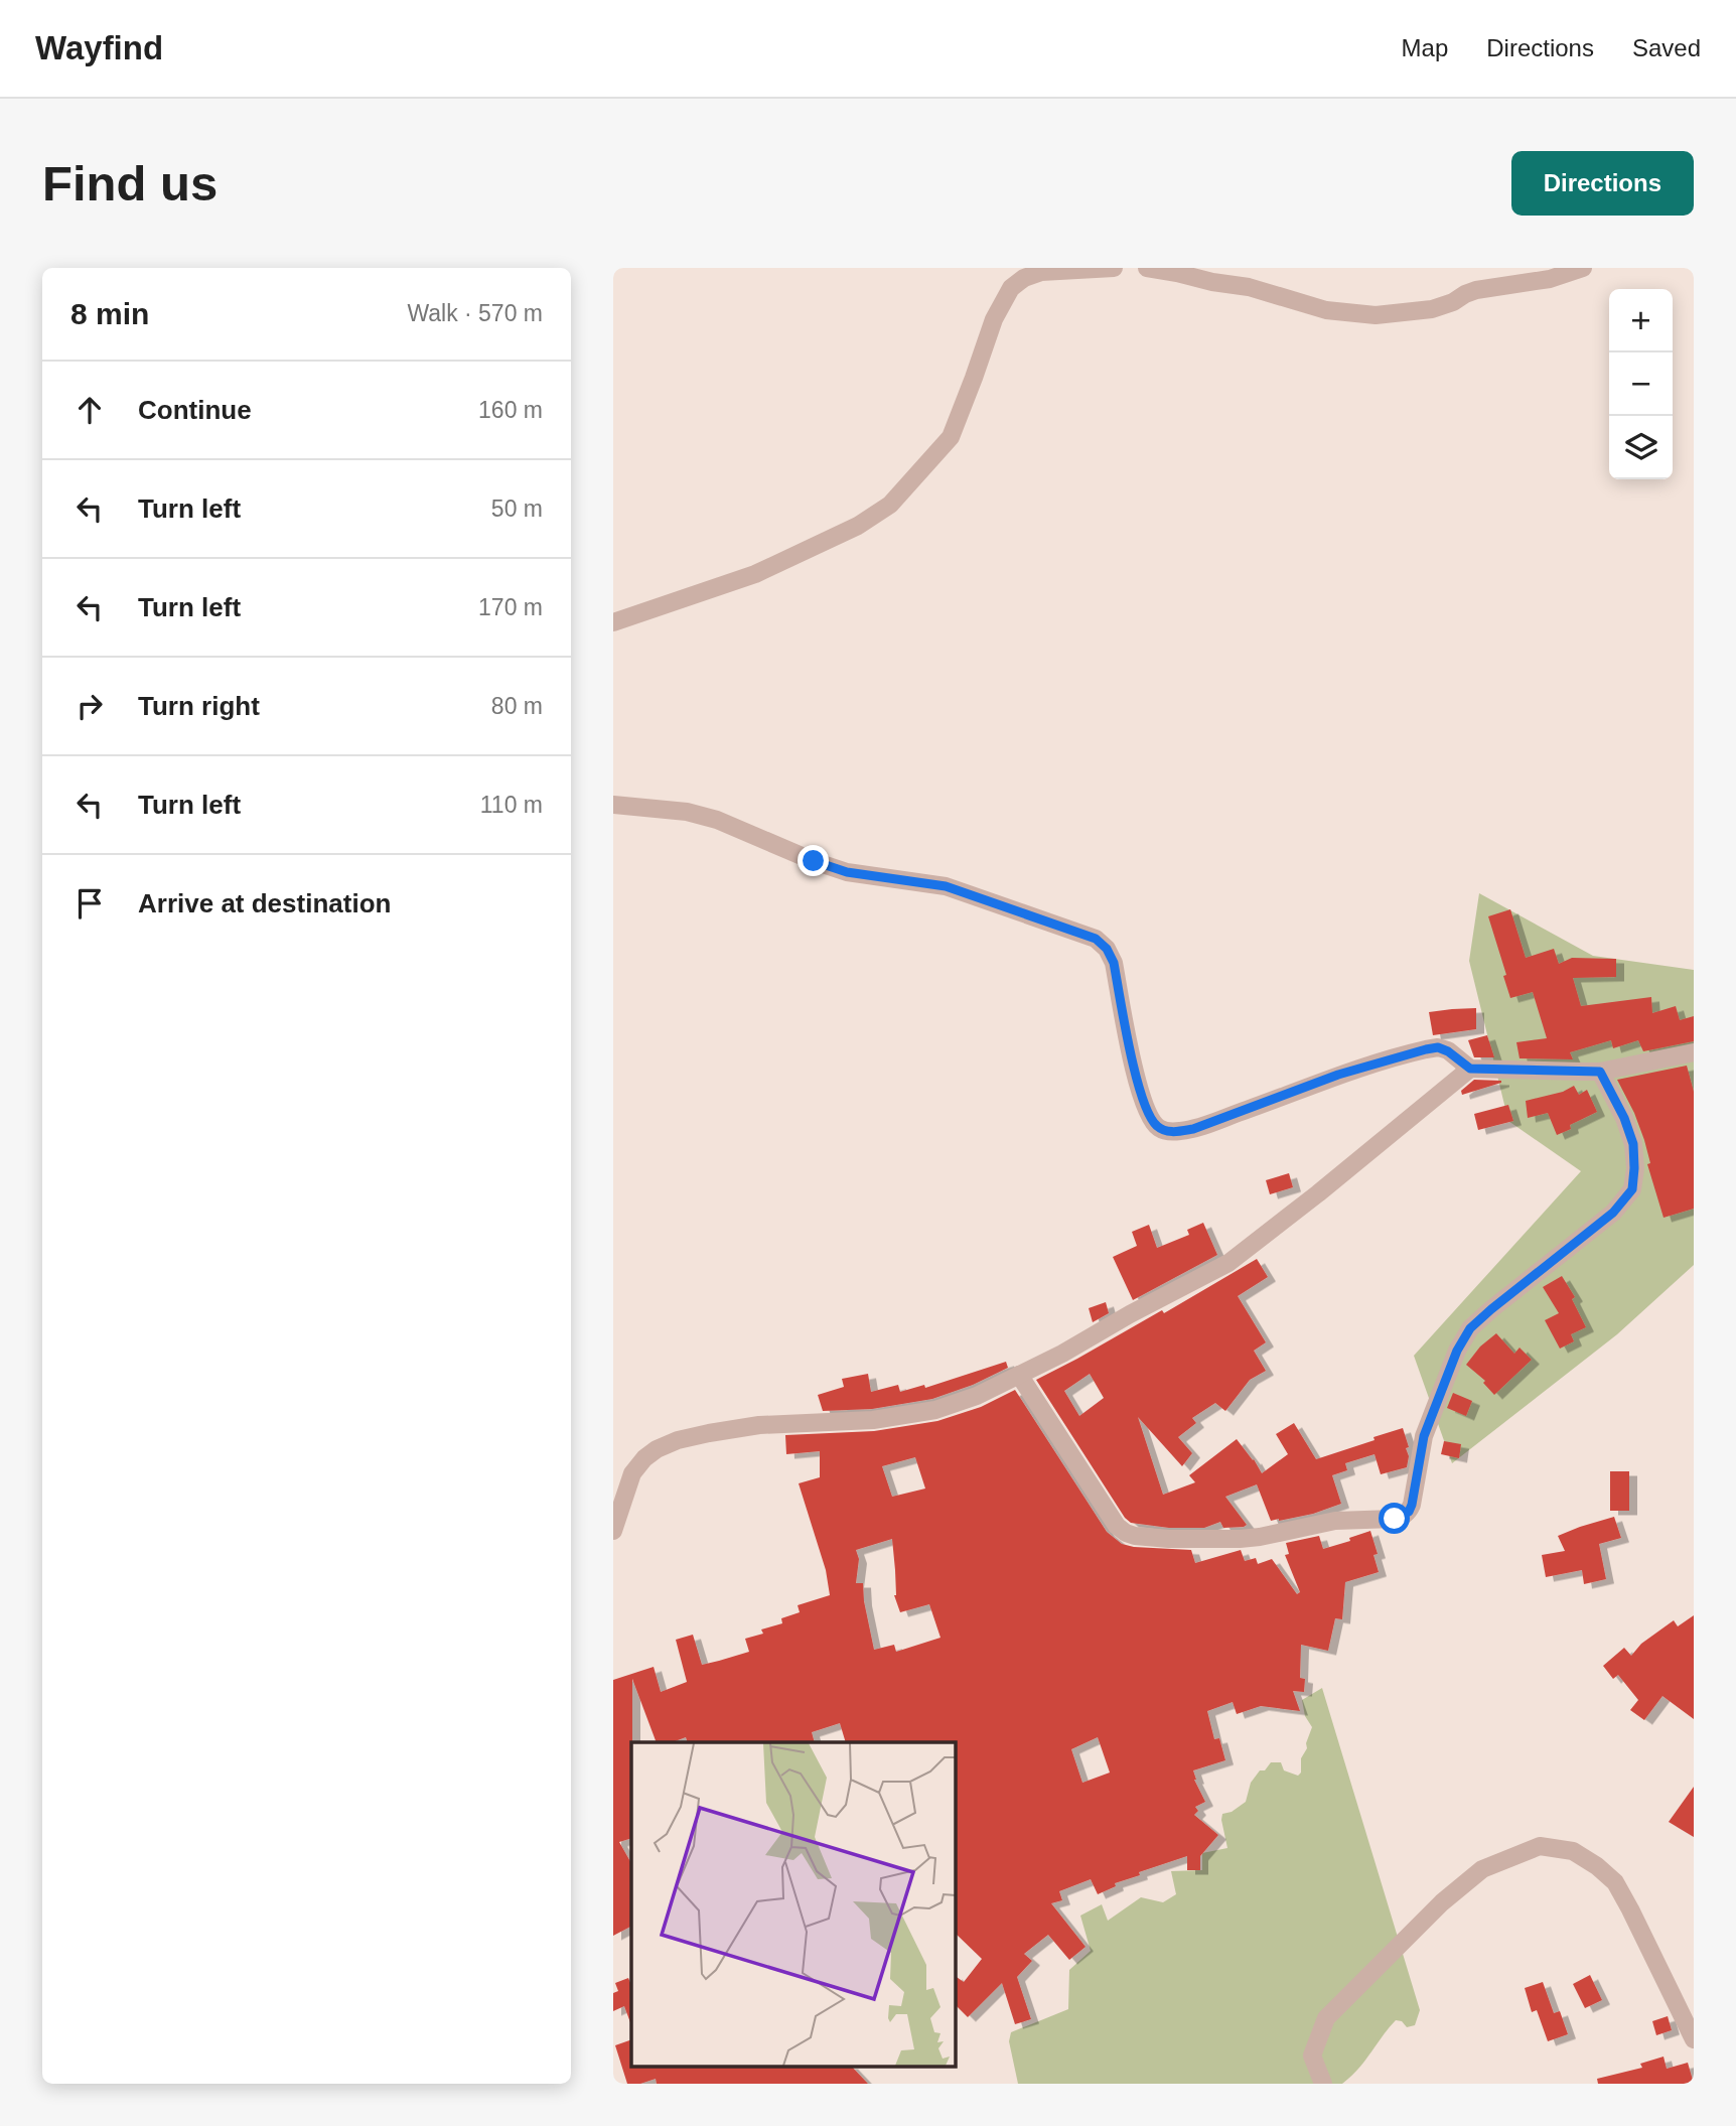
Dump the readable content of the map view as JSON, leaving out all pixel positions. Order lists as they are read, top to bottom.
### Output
{
  "page": {
    "header": "Wayfind",
    "nav": ["Map", "Directions", "Saved"],
    "buttons": "Directions",
    "title": "Find us",
    "heading": ["8 min", "Walk · 570 m"],
    "map_buttons": ["+", "−"],
    "list": [
      ["Continue", "160 m"],
      ["Turn left", "50 m"],
      ["Turn left", "170 m"],
      ["Turn right", "80 m"],
      ["Turn left", "110 m"],
      "Arrive at destination"
    ]
  }
}
